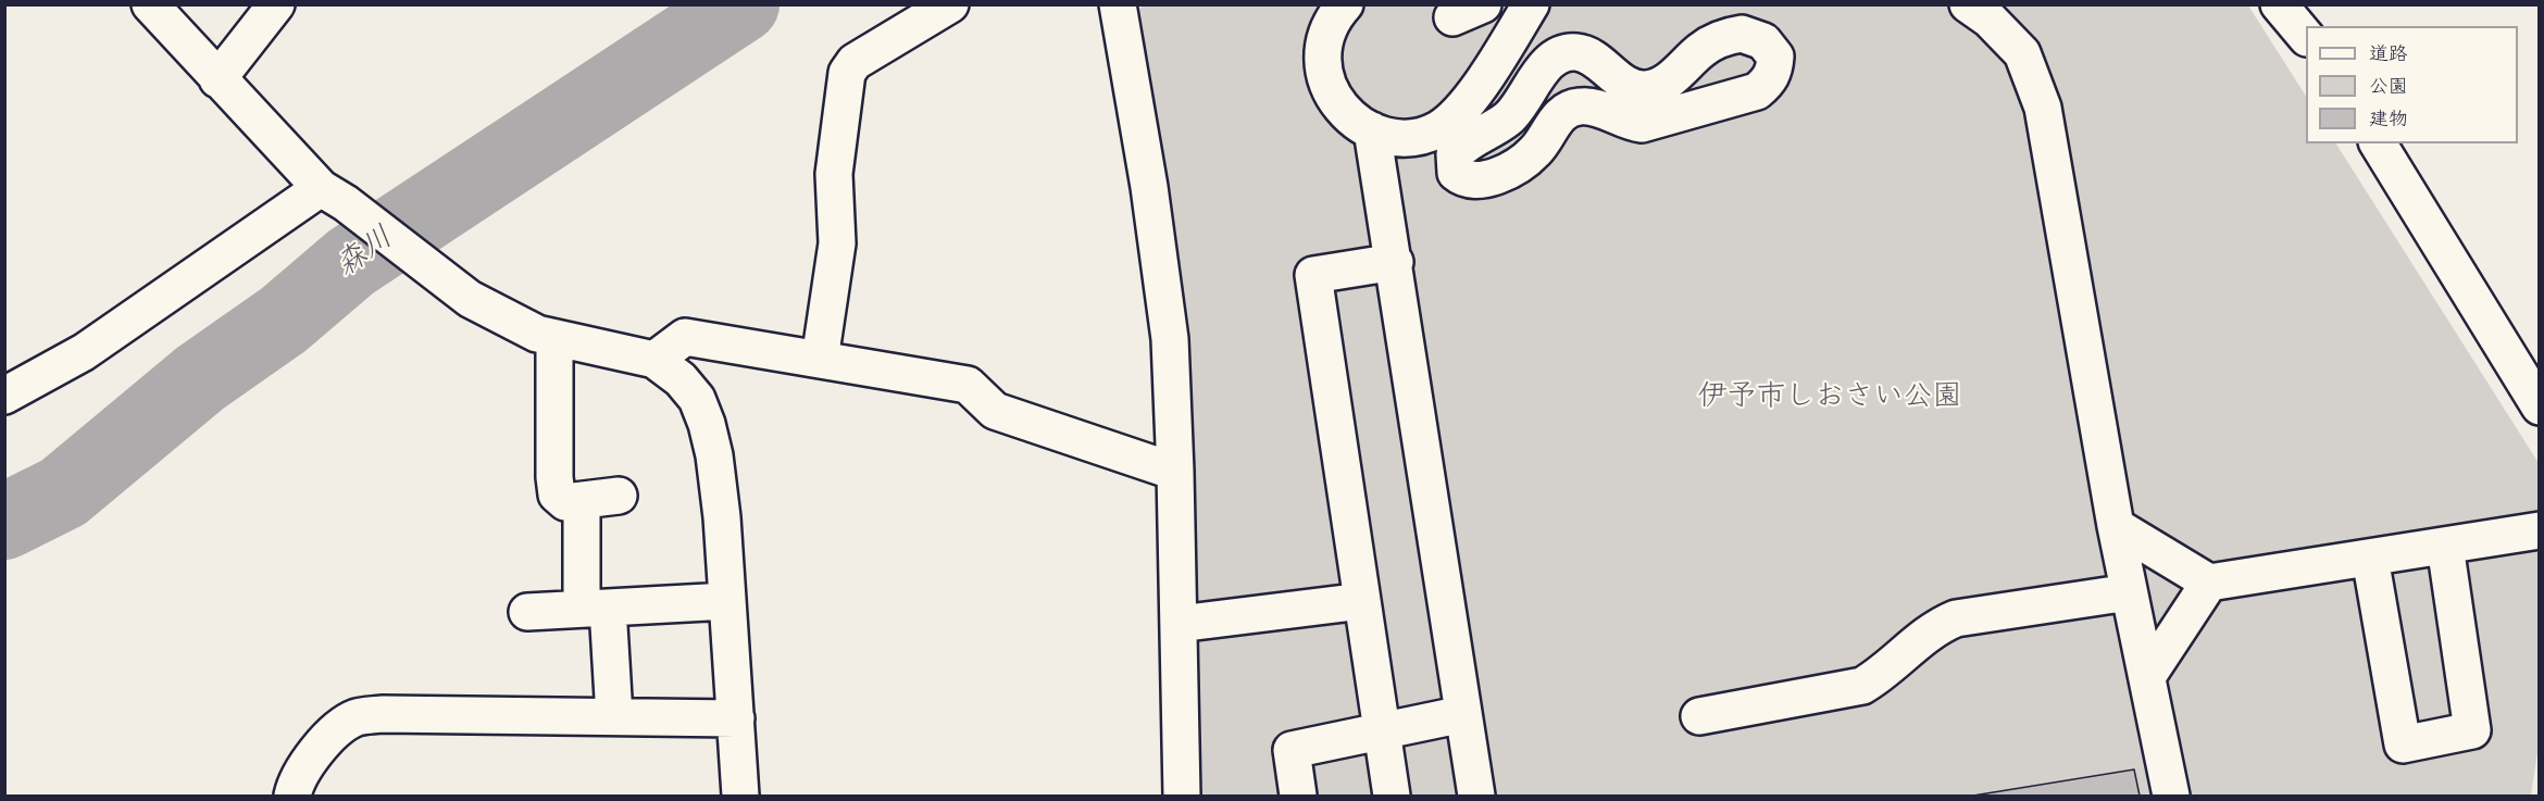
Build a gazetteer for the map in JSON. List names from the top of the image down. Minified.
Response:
{"water":["森川"],"parks":["伊予市しおさい公園"],"legend":["道路","公園","建物"]}
